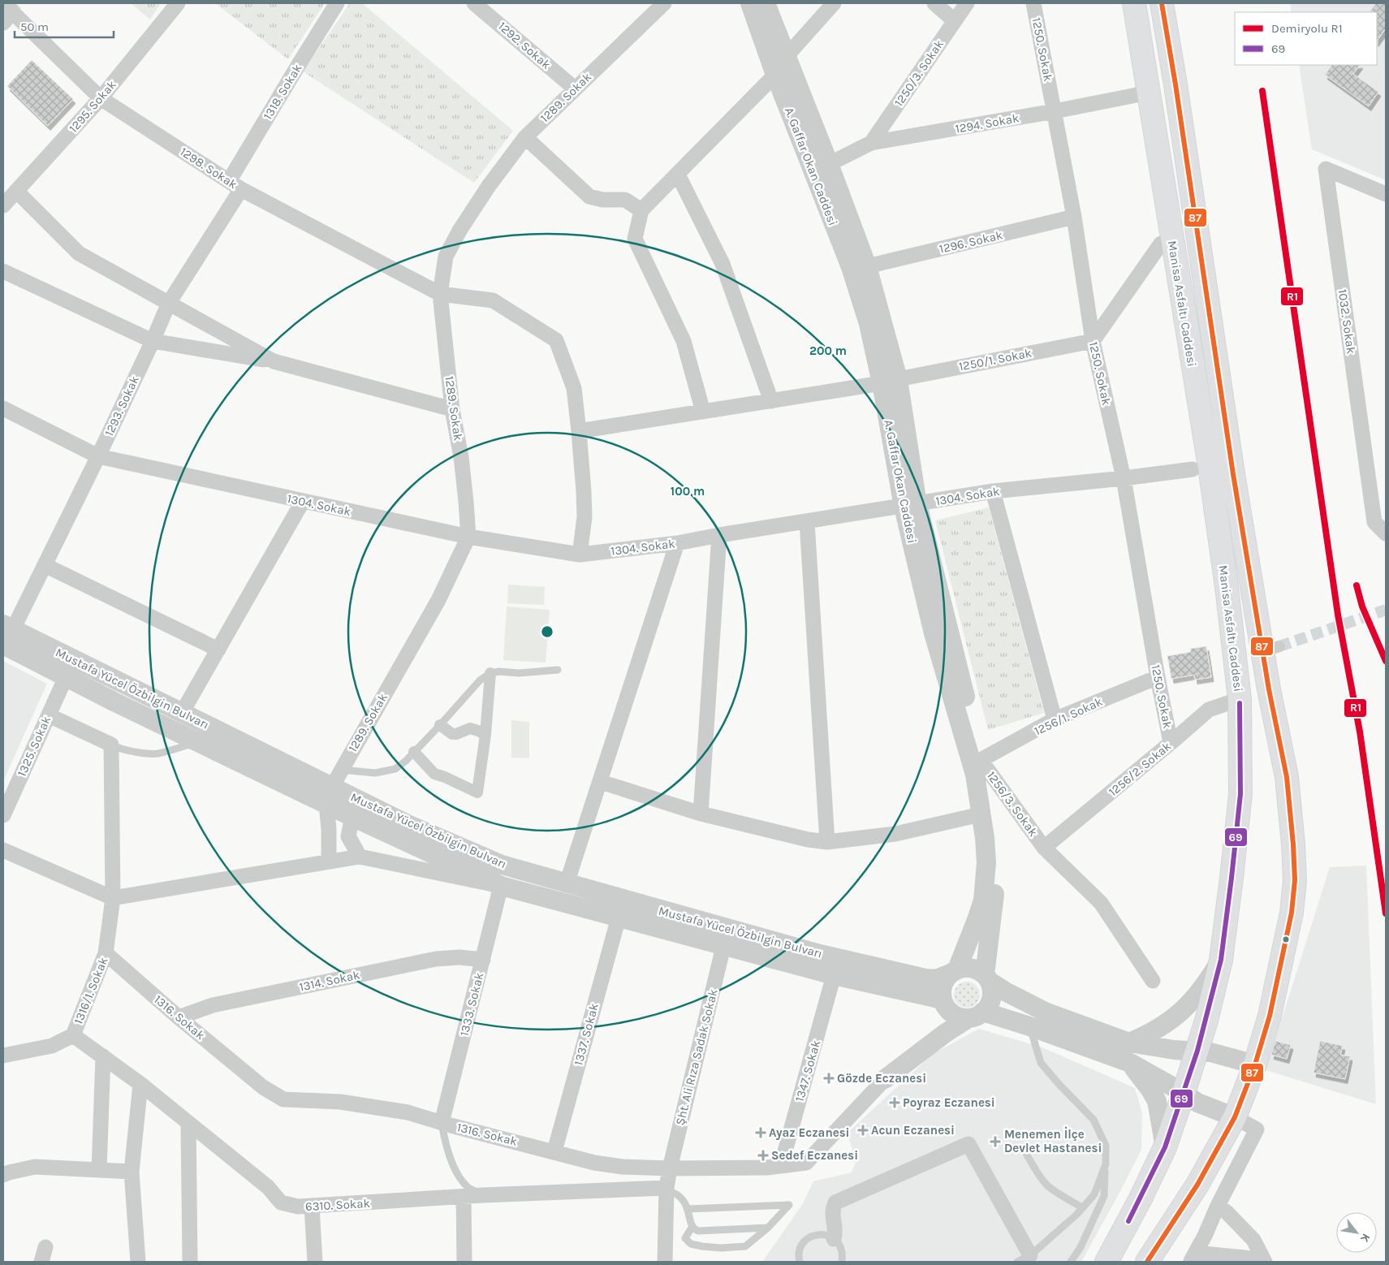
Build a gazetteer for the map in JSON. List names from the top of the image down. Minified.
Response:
{"streets":{"highway":["Manisa Asfaltı Caddesi"],"street":["1292. Sokak","1250. Sokak","1250/3. Sokak","1318. Sokak","1289. Sokak","1295. Sokak","1294. Sokak","A. Gaffar Okan Caddesi","1298. Sokak","1296. Sokak","1032. Sokak","1250/1. Sokak","1293. Sokak","1304. Sokak","Mustafa Yücel Özbilgin Bulvarı","1256/1. Sokak","1325. Sokak","1256/2. Sokak","1256/3. Sokak","1314. Sokak","1316/1. Sokak","1333. Sokak","1316. Sokak","1337. Sokak","Şht. Ali Rıza Sadak Sokak","1347. Sokak","6310. Sokak"]},"crossings":[["1292. Sokak","1289. Sokak"],["1250. Sokak","1294. Sokak"],["1250. Sokak","1296. Sokak"],["1250. Sokak","1250/1. Sokak"],["1250. Sokak","1304. Sokak"],["1250. Sokak","1256/1. Sokak"],["1250. Sokak","1256/2. Sokak"],["1250/3. Sokak","1294. Sokak"],["1318. Sokak","1298. Sokak"],["1318. Sokak","1293. Sokak"],["1289. Sokak","1298. Sokak"],["1289. Sokak","1304. Sokak"],["1289. Sokak","Mustafa Yücel Özbilgin Bulvarı"],["1295. Sokak","1298. Sokak"],["1294. Sokak","A. Gaffar Okan Caddesi"],["1294. Sokak","Manisa Asfaltı Caddesi"],["A. Gaffar Okan Caddesi","1296. Sokak"],["A. Gaffar Okan Caddesi","1250/1. Sokak"],["A. Gaffar Okan Caddesi","1304. Sokak"],["A. Gaffar Okan Caddesi","Mustafa Yücel Özbilgin Bulvarı"],["A. Gaffar Okan Caddesi","1256/1. Sokak"],["A. Gaffar Okan Caddesi","1256/3. Sokak"],["1298. Sokak","1293. Sokak"],["Manisa Asfaltı Caddesi","1256/2. Sokak"],["1293. Sokak","1304. Sokak"],["1293. Sokak","Mustafa Yücel Özbilgin Bulvarı"],["Mustafa Yücel Özbilgin Bulvarı","1325. Sokak"],["Mustafa Yücel Özbilgin Bulvarı","1333. Sokak"],["Mustafa Yücel Özbilgin Bulvarı","1337. Sokak"],["Mustafa Yücel Özbilgin Bulvarı","Şht. Ali Rıza Sadak Sokak"],["Mustafa Yücel Özbilgin Bulvarı","1347. Sokak"],["1256/1. Sokak","1256/3. Sokak"],["1256/2. Sokak","1256/3. Sokak"],["1314. Sokak","1333. Sokak"],["1314. Sokak","1316. Sokak"],["1316/1. Sokak","1316. Sokak"],["1316/1. Sokak","6310. Sokak"],["1333. Sokak","1316. Sokak"],["1316. Sokak","1337. Sokak"],["1316. Sokak","Şht. Ali Rıza Sadak Sokak"],["1316. Sokak","1347. Sokak"]],"places":{"health":["Gözde Eczanesi","Poyraz Eczanesi","Acun Eczanesi","Ayaz Eczanesi","Menemen İlçe Devlet Hastanesi","Sedef Eczanesi"]},"lines":["transit line 87","rail line R1","transit line 69"],"legend":["Demiryolu R1","69"],"scale_bar":"50 m","north":"bottom right","rings":["200 m","100 m"]}
